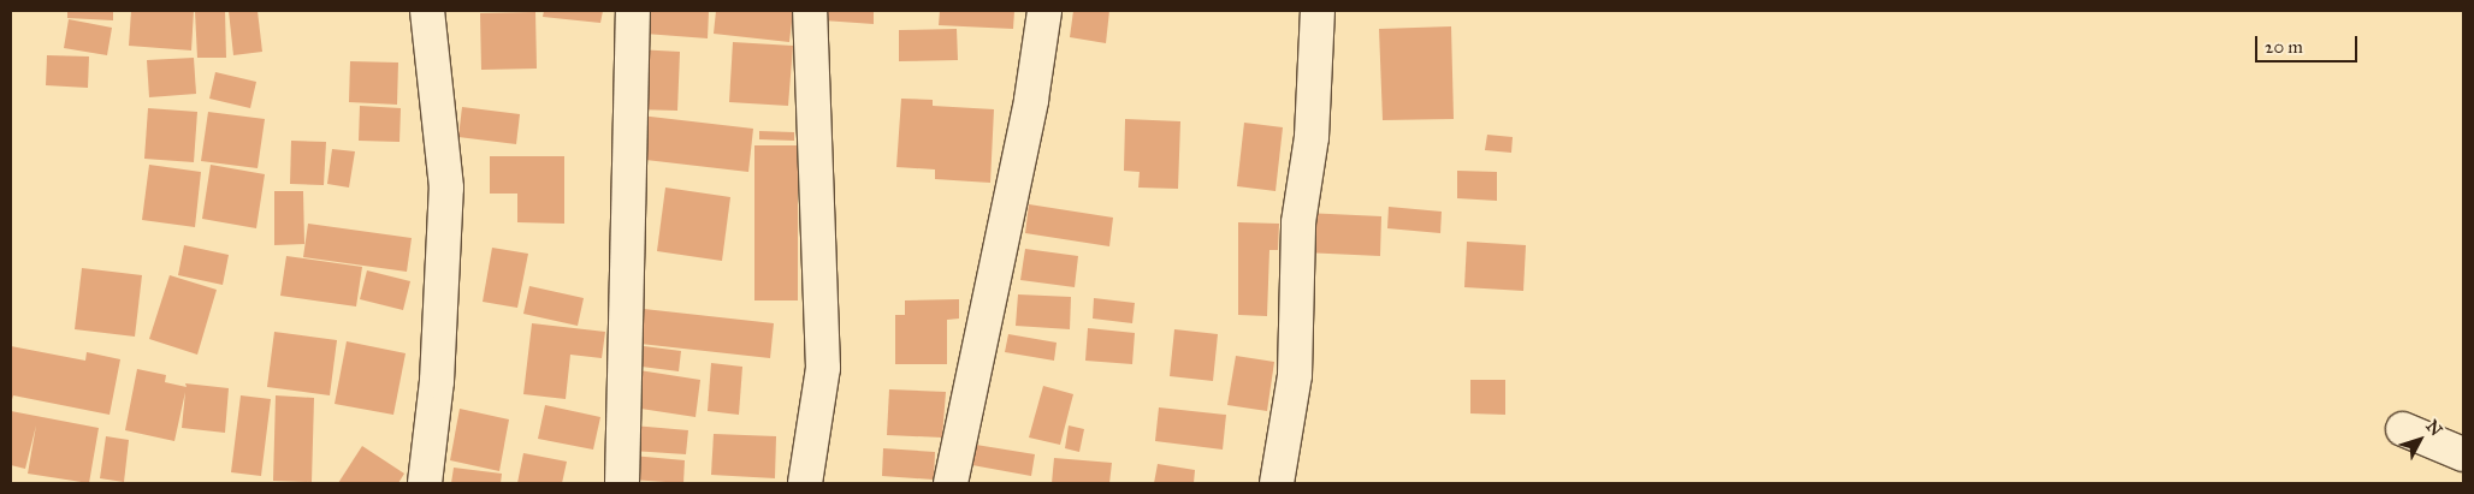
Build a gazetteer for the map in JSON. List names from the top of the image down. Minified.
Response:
{"scale_bar":"20 m","north":"top right"}
